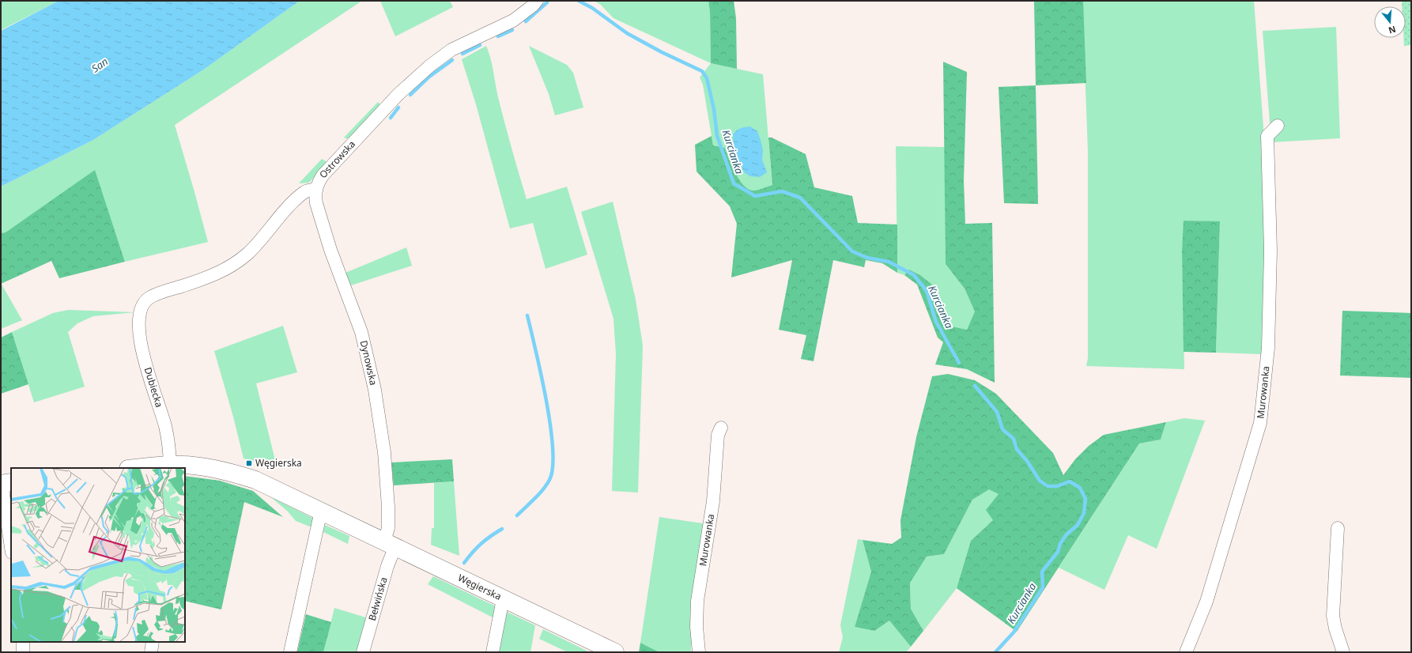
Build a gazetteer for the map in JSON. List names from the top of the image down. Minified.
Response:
{"streets":{"main road":["Węgierska"],"street":["Ostrowska","Dynowska","Dubiecka","Murowanka","Bełwińska"]},"crossings":[["Ostrowska","Dynowska"],["Ostrowska","Dubiecka"],["Dynowska","Węgierska"],["Dynowska","Bełwińska"],["Dubiecka","Węgierska"],["Węgierska","Bełwińska"]],"water":["San","Kurcianka"],"places":{"transit":["Węgierska"]},"north":"bottom"}
